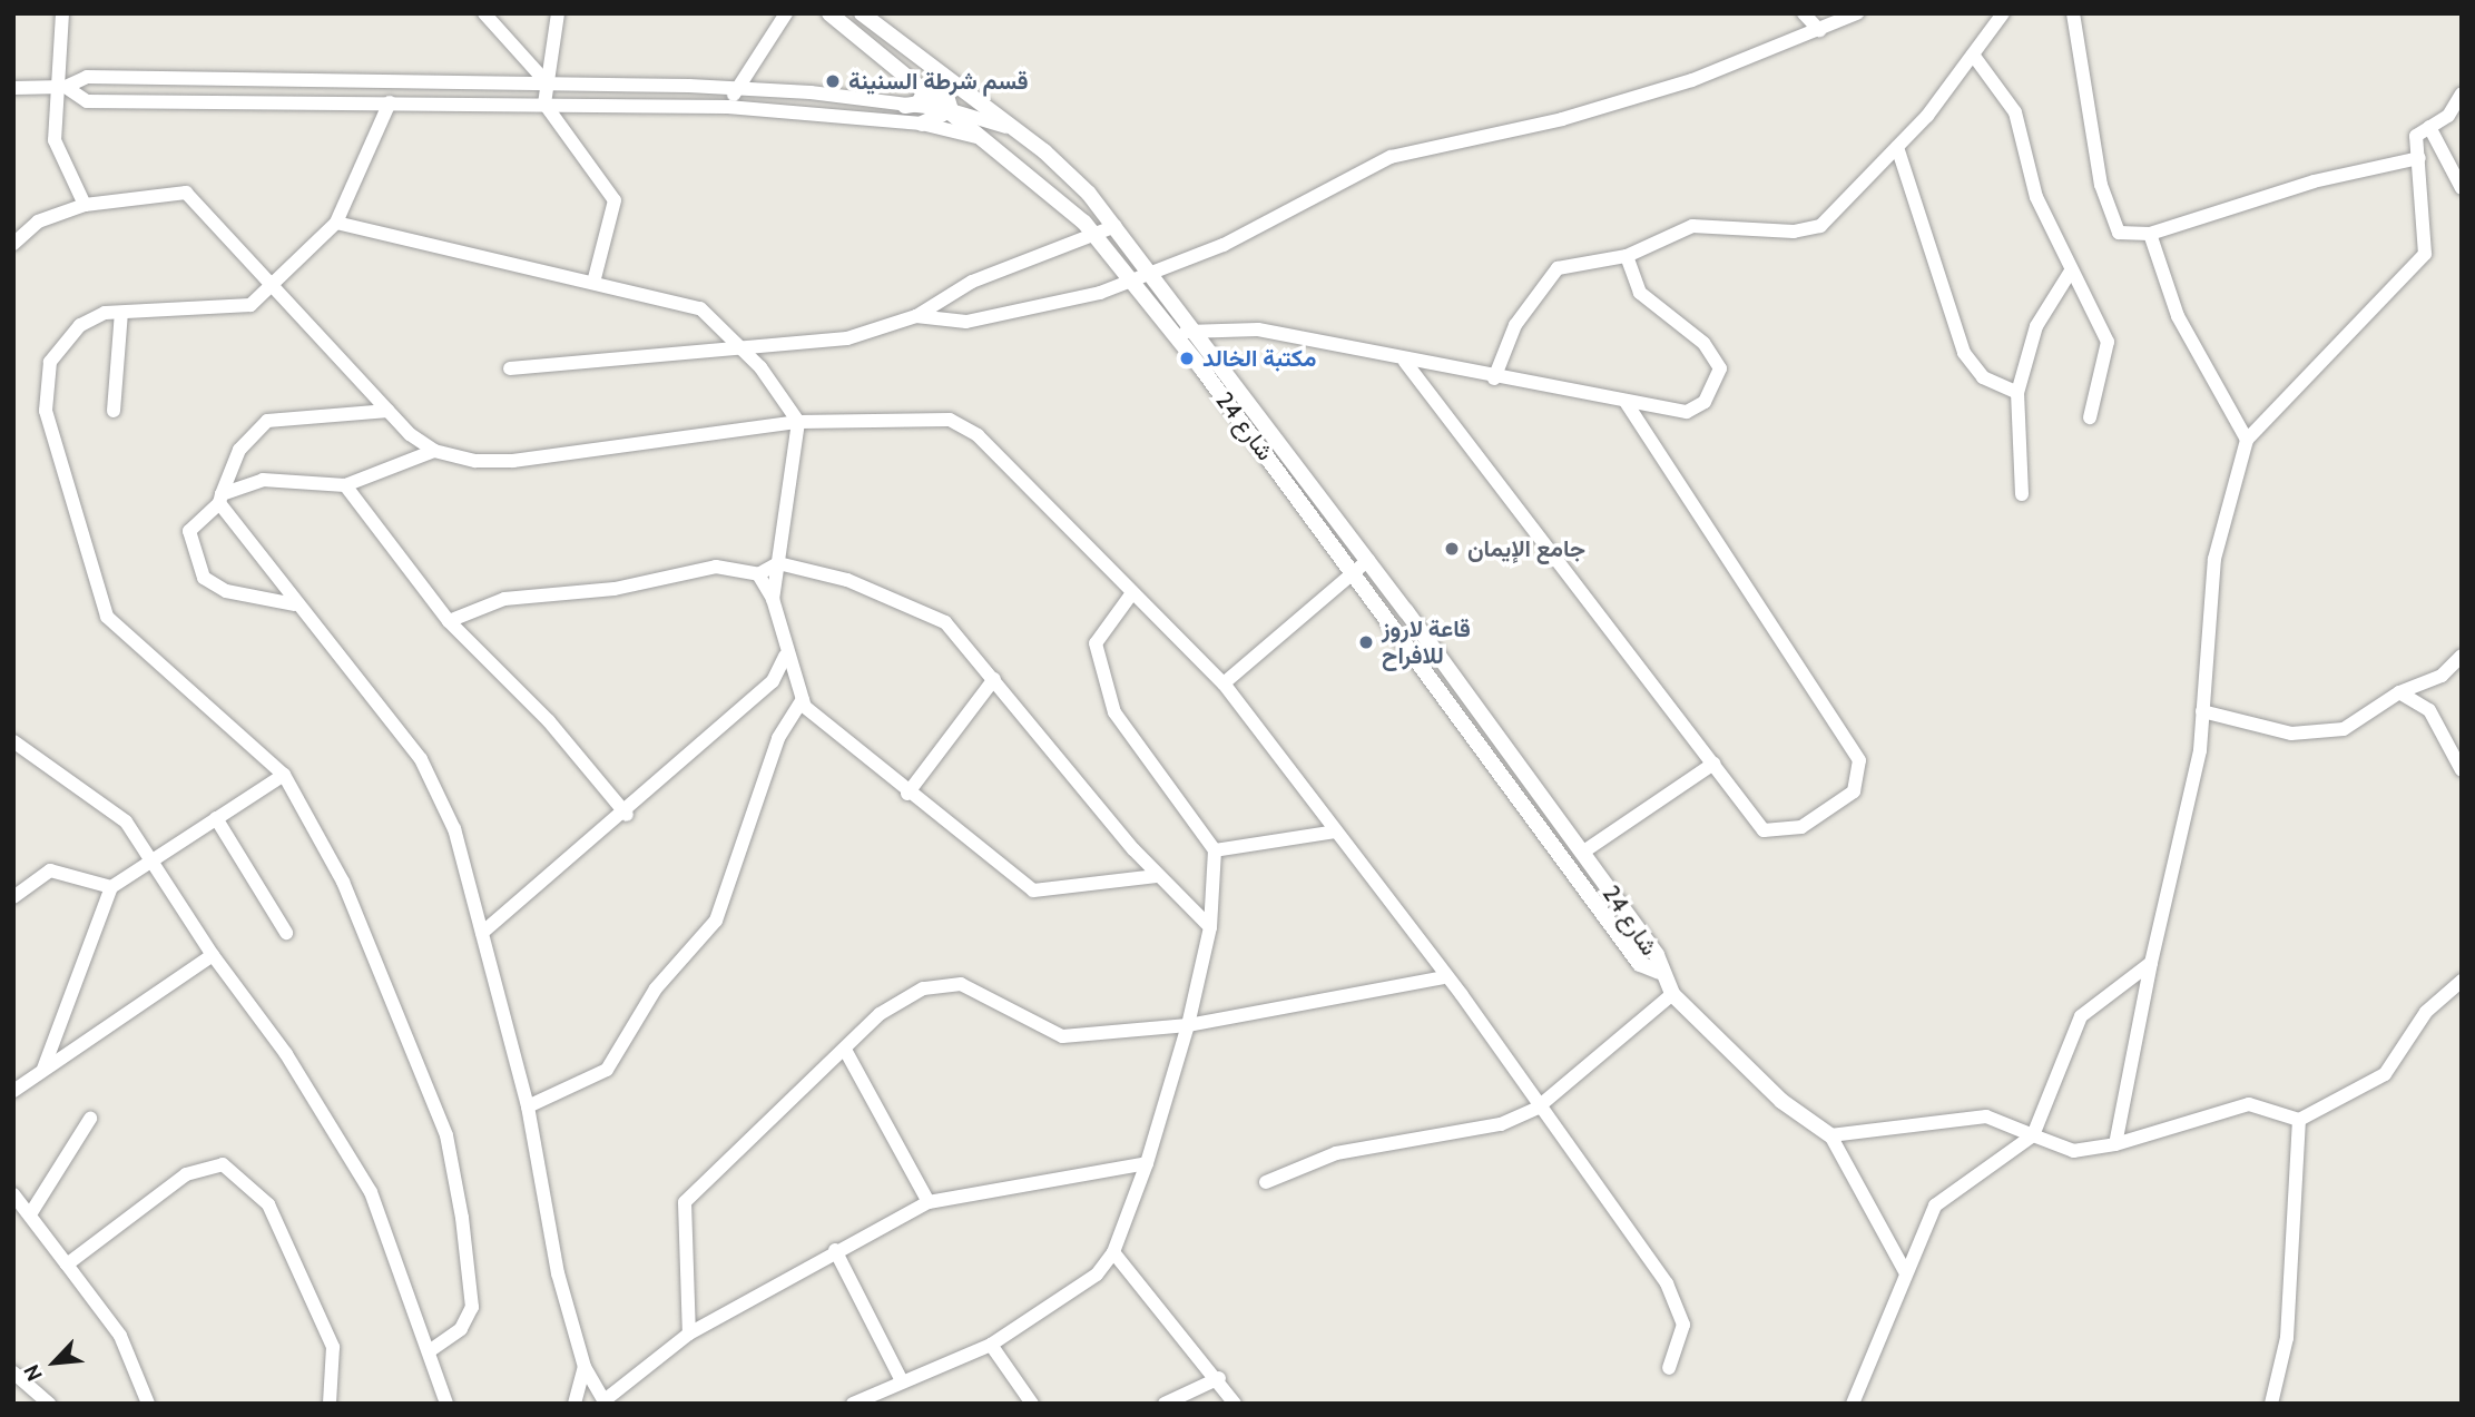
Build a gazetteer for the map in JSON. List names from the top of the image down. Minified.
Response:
{"streets":{"street":["شارع 24"]},"places":["قسم شرطة السنينة","مكتبة الخالد","جامع الإيمان","قاعة لاروز للافراح"],"north":"bottom left"}
